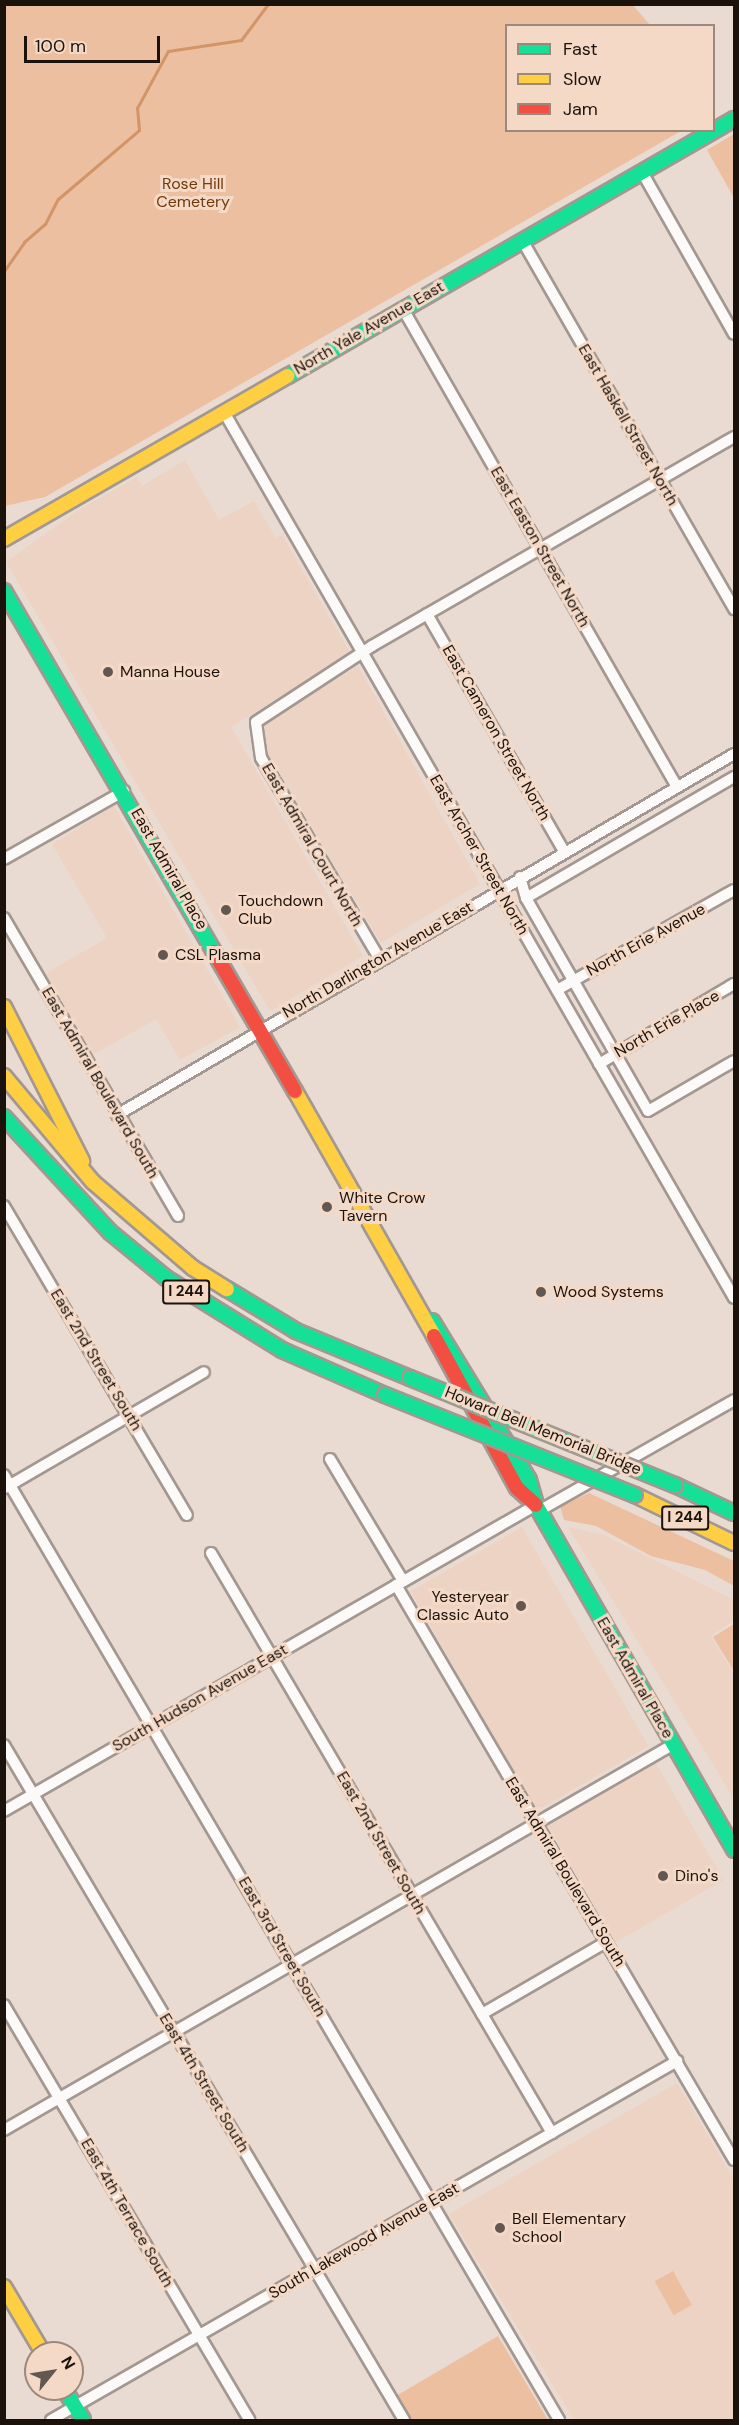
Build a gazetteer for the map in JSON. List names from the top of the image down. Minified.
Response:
{"streets":{"main road":["North Yale Avenue East","East Admiral Place","I 244","Howard Bell Memorial Bridge"],"street":["East Haskell Street North","East Easton Street North","East Cameron Street North","East Admiral Court North","East Archer Street North","North Erie Avenue","North Darlington Avenue East","North Erie Place","East Admiral Boulevard South","East 2nd Street South","South Hudson Avenue East","East 3rd Street South","East 4th Street South","East 4th Terrace South","South Lakewood Avenue East"]},"crossings":[["North Yale Avenue East","East Haskell Street North"],["North Yale Avenue East","East Easton Street North"],["North Yale Avenue East","East Archer Street North"],["East Easton Street North","North Darlington Avenue East"],["East Cameron Street North","North Darlington Avenue East"],["East Admiral Court North","East Archer Street North"],["East Admiral Court North","North Darlington Avenue East"],["East Archer Street North","North Erie Avenue"],["East Archer Street North","North Darlington Avenue East"],["East Archer Street North","North Erie Place"],["East Admiral Place","North Darlington Avenue East"],["East Admiral Place","South Hudson Avenue East"],["North Darlington Avenue East","East Admiral Boulevard South"],["East Admiral Boulevard South","South Hudson Avenue East"],["East Admiral Boulevard South","South Lakewood Avenue East"],["I 244","Howard Bell Memorial Bridge"],["East 2nd Street South","South Hudson Avenue East"],["East 2nd Street South","South Lakewood Avenue East"],["South Hudson Avenue East","East 3rd Street South"],["South Hudson Avenue East","East 4th Street South"],["East 3rd Street South","South Lakewood Avenue East"],["East 4th Street South","South Lakewood Avenue East"],["East 4th Terrace South","South Lakewood Avenue East"]],"parks":["Rose Hill Cemetery"],"places":["Manna House","Touchdown Club","CSL Plasma","White Crow Tavern","Wood Systems","Yesteryear Classic Auto","Dino's","Bell Elementary School"],"legend":["Fast","Slow","Jam"],"scale_bar":"100 m","north":"top right"}
